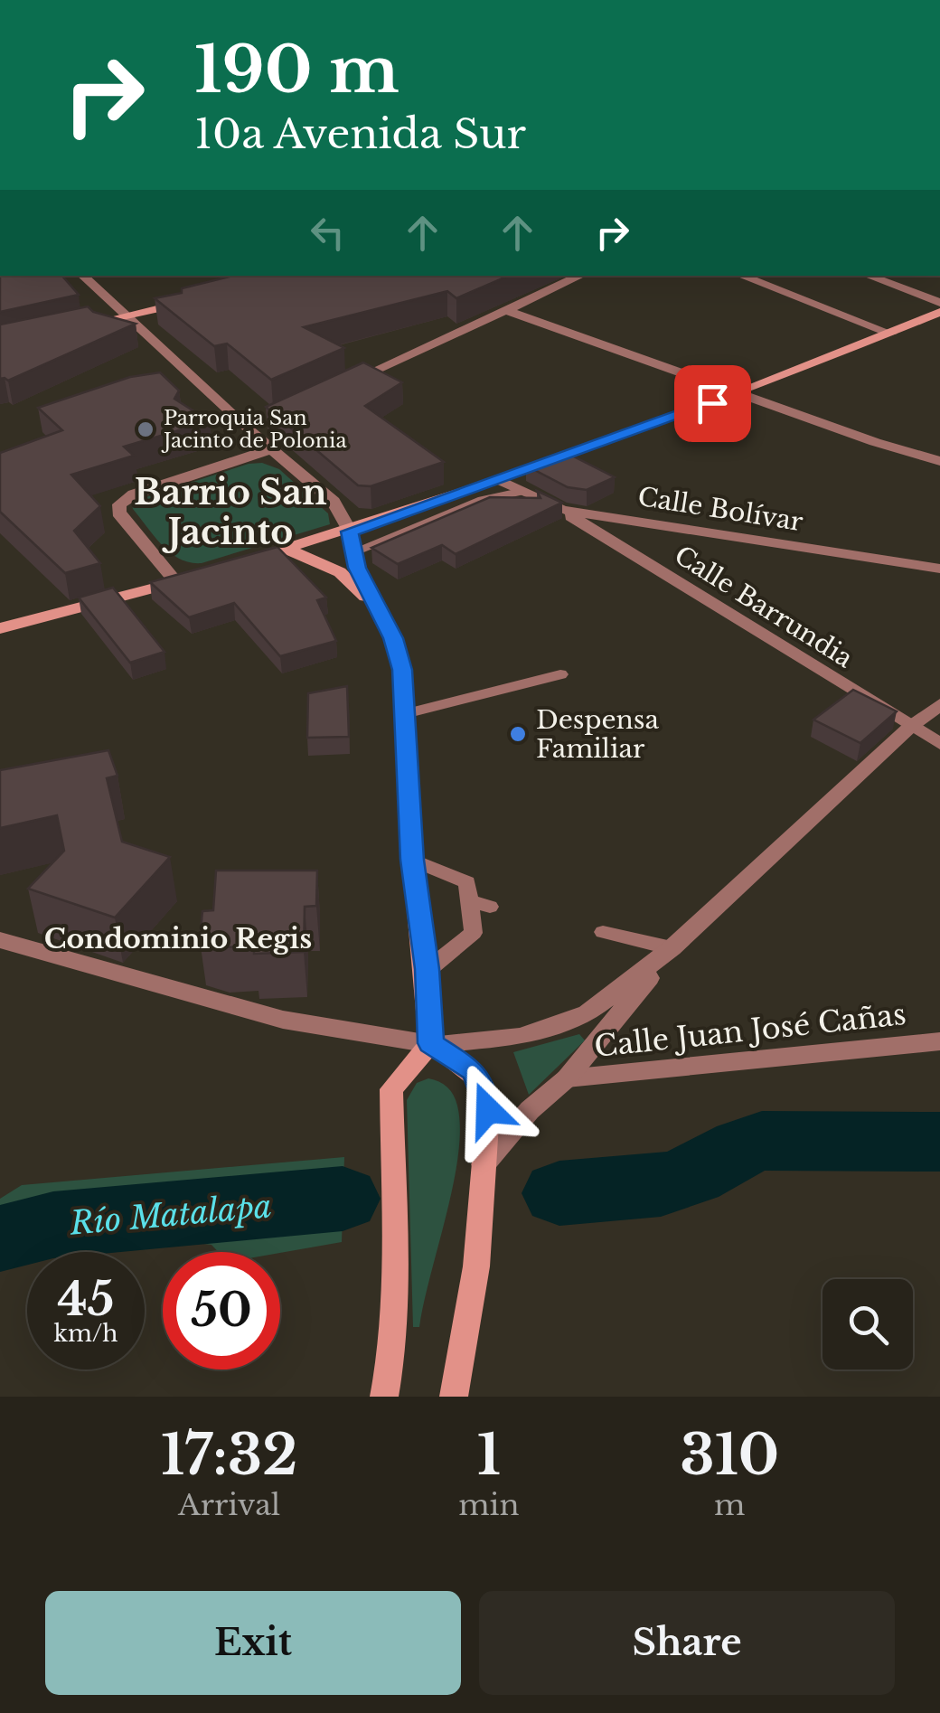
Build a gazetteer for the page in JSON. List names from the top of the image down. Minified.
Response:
{"streets":{"street":["Calle Bolívar","Calle Barrundia","Calle Juan José Cañas"]},"crossings":[["Calle Bolívar","Calle Barrundia"]],"districts":["Barrio San Jacinto","Condominio Regis"],"water":["Río Matalapa"],"places":["Parroquia San Jacinto de Polonia","Despensa Familiar"],"page":{"turn":["190 m","10a Avenida Sur"],"speed":"45 km/h","limit":"50","eta":["17:32","Arrival","1","min","310","m"],"buttons":["Exit","Share"]}}
